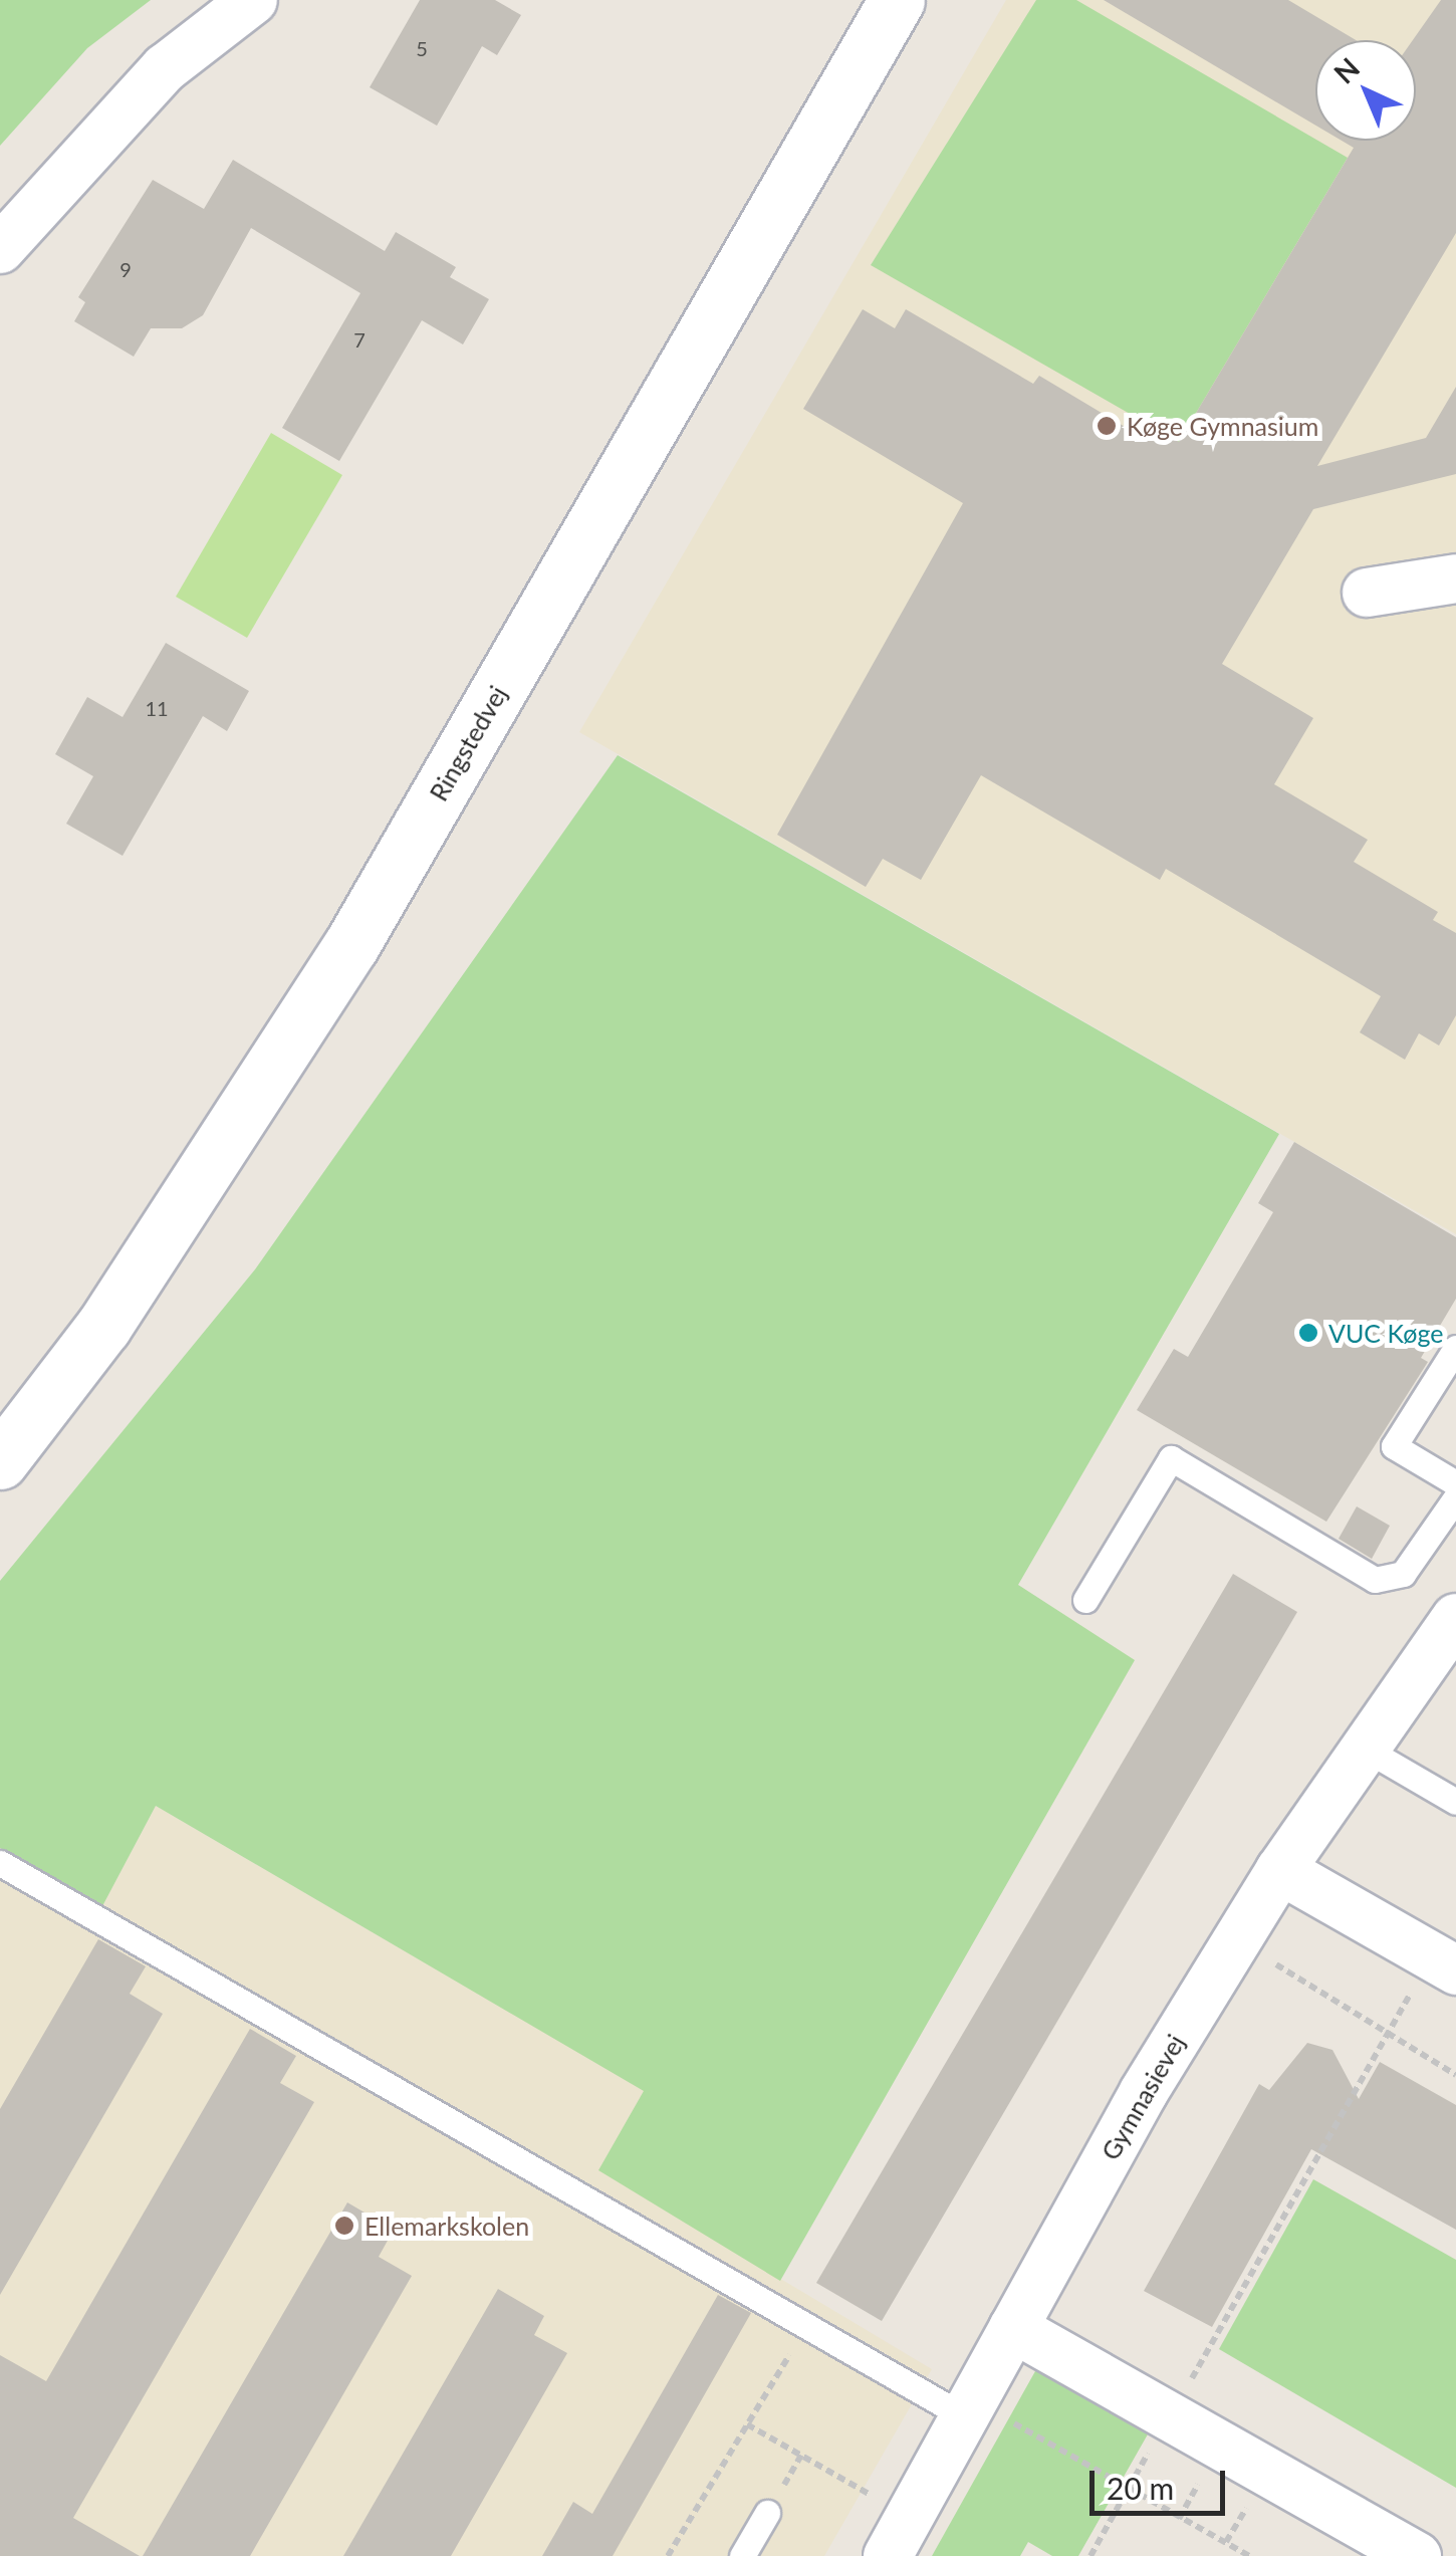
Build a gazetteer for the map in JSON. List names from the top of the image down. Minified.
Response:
{"streets":{"main road":["Ringstedvej"],"street":["Gymnasievej"]},"places":["Køge Gymnasium","VUC Køge","Ellemarkskolen"],"house_numbers":["5","9","7","11"],"scale_bar":"20 m","north":"top left"}
